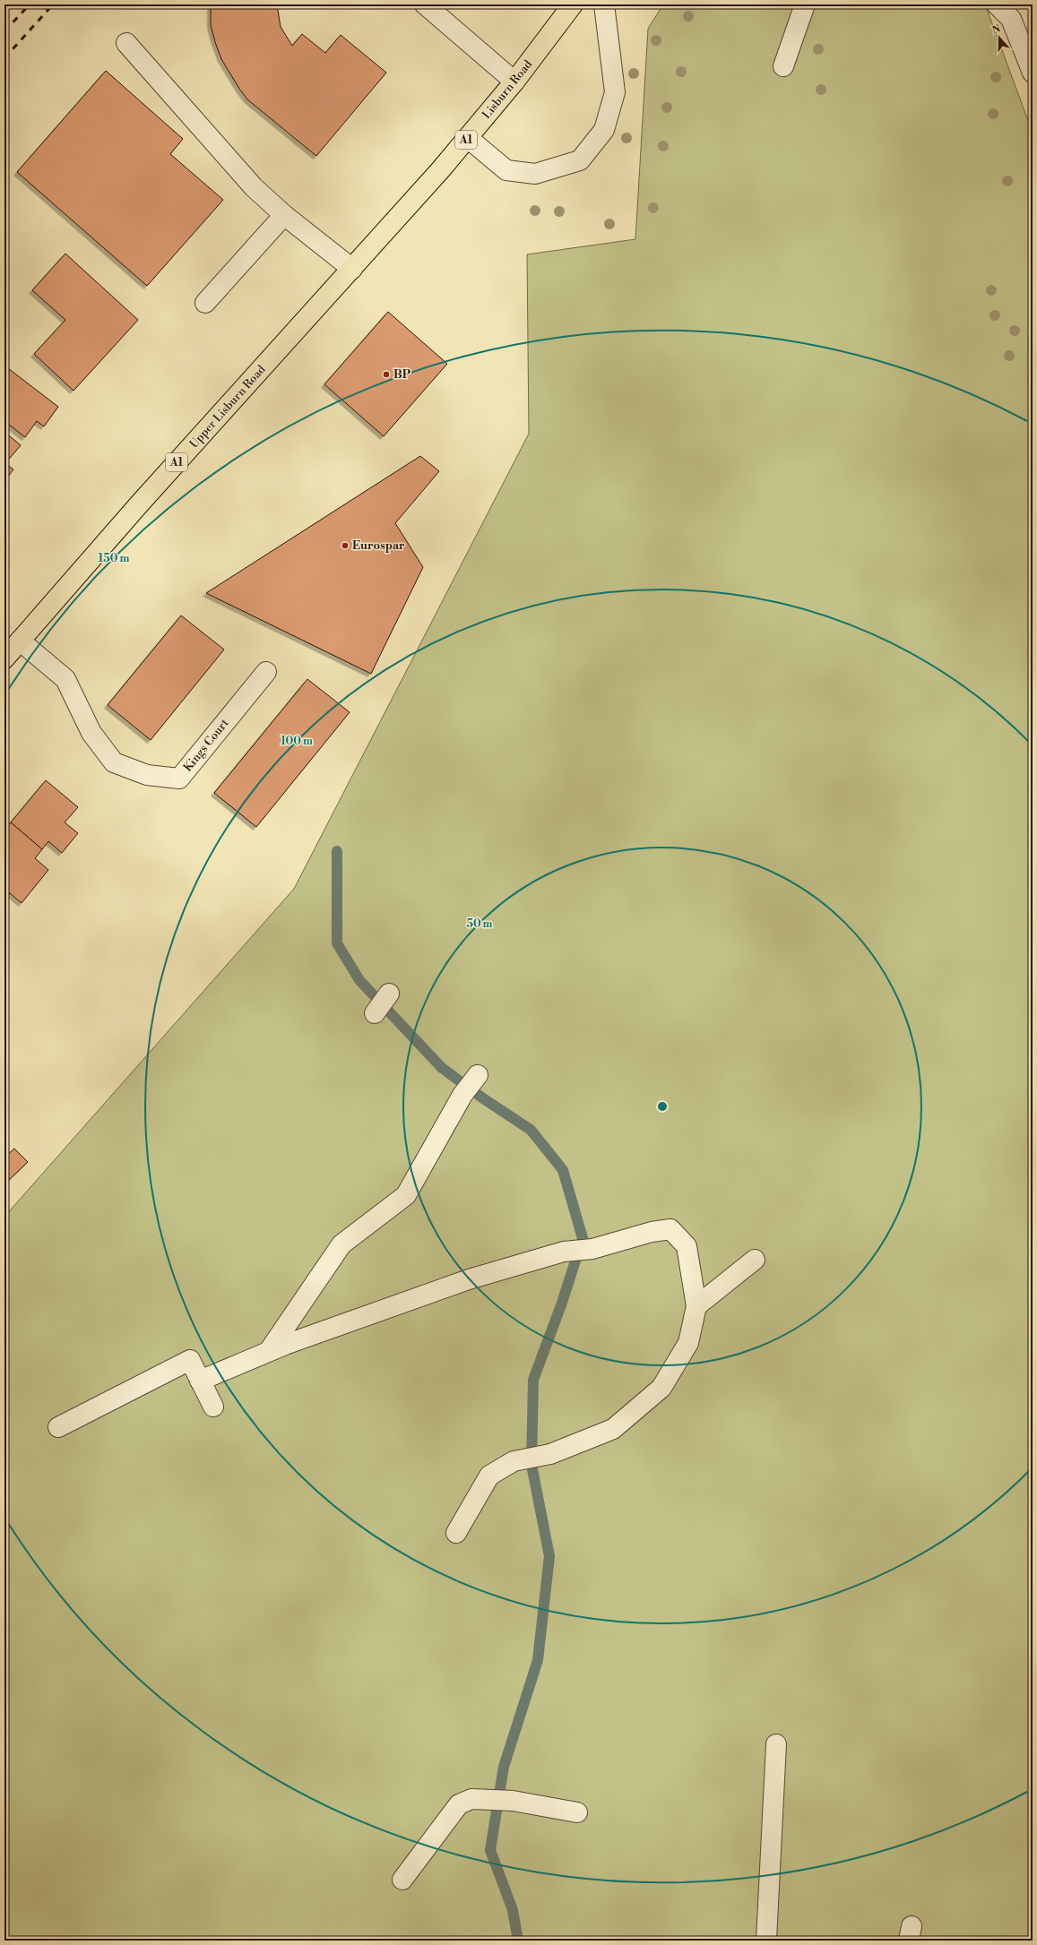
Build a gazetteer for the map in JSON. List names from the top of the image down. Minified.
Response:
{"streets":{"main road":["Lisburn Road","A1","Upper Lisburn Road"],"street":["Kings Court"]},"crossings":[["Lisburn Road","Upper Lisburn Road"],["Upper Lisburn Road","Kings Court"]],"places":["BP","Eurospar"],"north":"top","rings":["150 m","100 m","50 m"]}
